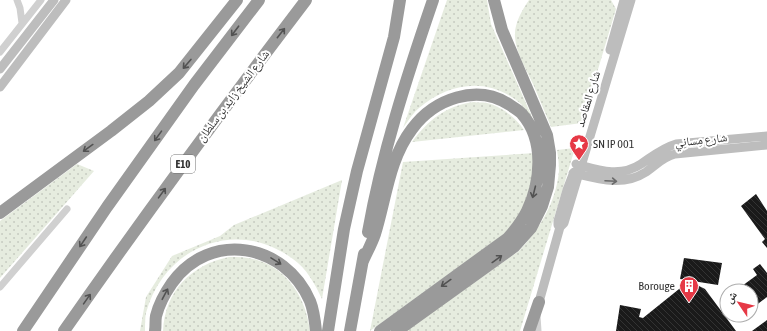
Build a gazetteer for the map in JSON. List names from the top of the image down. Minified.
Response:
{"streets":{"highway":["شارع الشيخ زايد بن سلطان","E10"],"street":["شارع المقاصد","شارع مِسانِي"]},"crossings":[["شارع المقاصد","شارع مِسانِي"]],"places":{"place":["SN IP 001"],"building":["Borouge"]},"north":"top left"}
